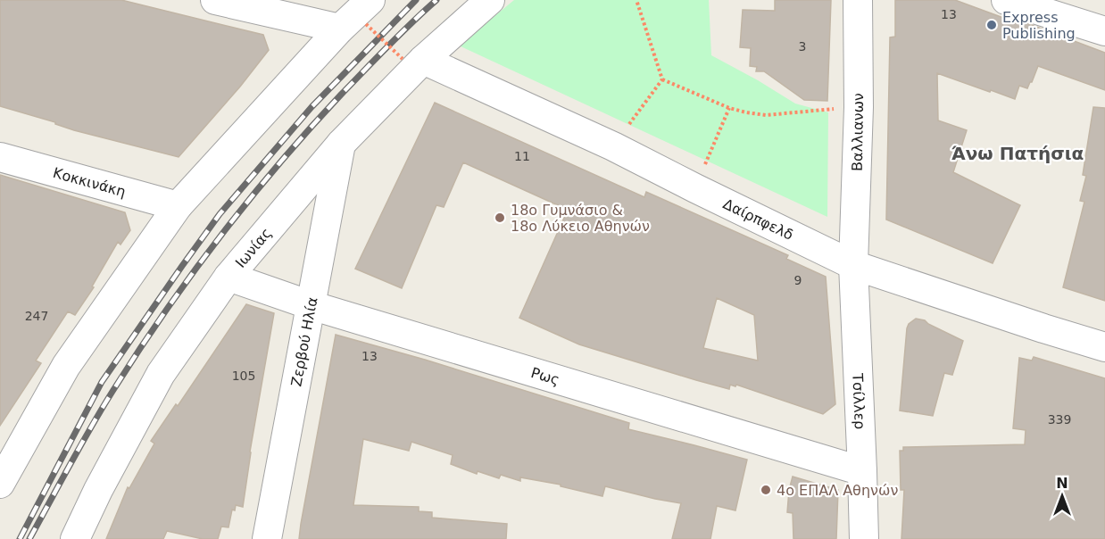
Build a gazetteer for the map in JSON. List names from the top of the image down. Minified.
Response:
{"streets":{"street":["Βαλλιανων","Κοκκινάκη","Δαίρπφελδ","Ιωνίας","Ζερβού Ηλία","Ρως","Τσίλλερ"]},"crossings":[["Βαλλιανων","Δαίρπφελδ"],["Βαλλιανων","Τσίλλερ"],["Δαίρπφελδ","Ιωνίας"],["Δαίρπφελδ","Τσίλλερ"],["Ιωνίας","Ζερβού Ηλία"],["Ιωνίας","Ρως"],["Ζερβού Ηλία","Ρως"],["Ρως","Τσίλλερ"]],"districts":["Άνω Πατήσια"],"places":["Express Publishing","18ο Γυμνάσιο & 18ο Λύκειο Αθηνών","4ο ΕΠΑΛ Αθηνών"],"house_numbers":["13","3","11","9","247","13","105","339"],"north":"top"}
